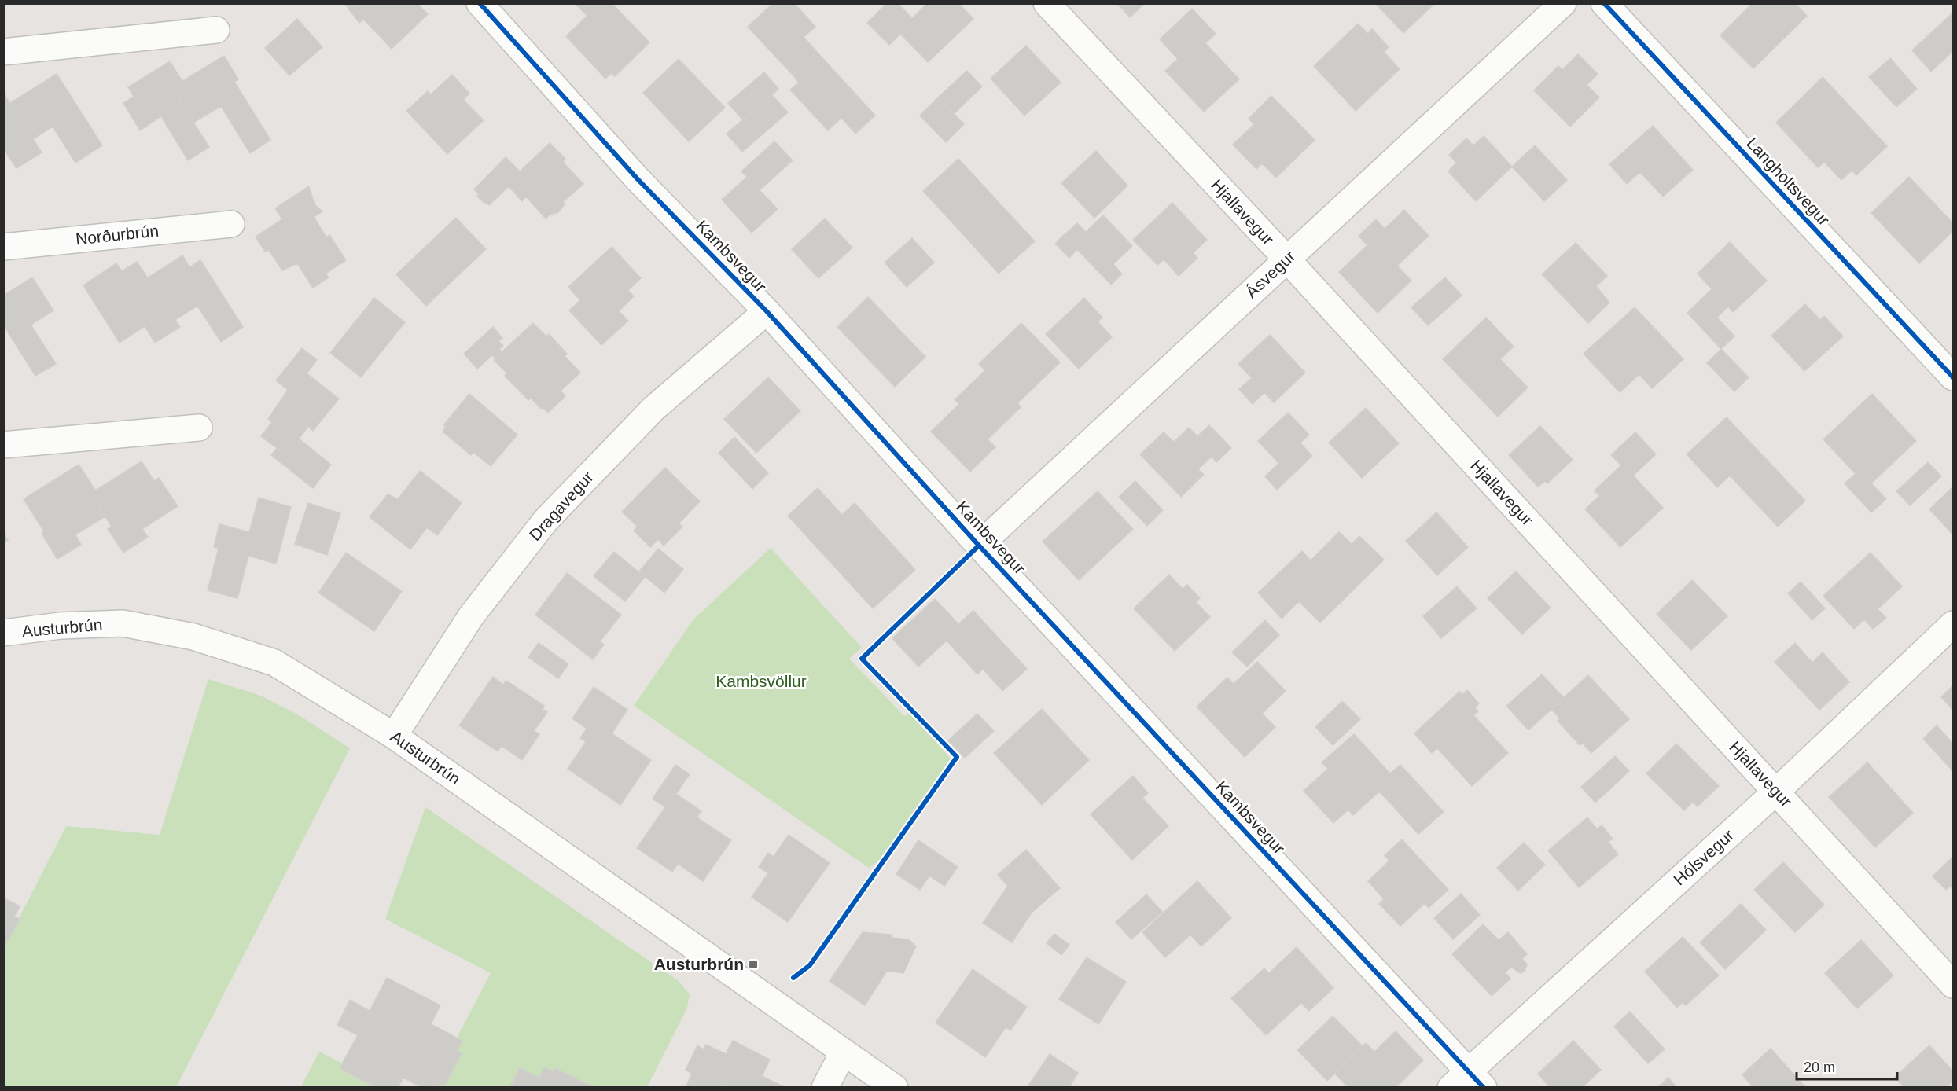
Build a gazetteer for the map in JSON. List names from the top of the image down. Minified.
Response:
{"streets":{"street":["Langholtsvegur","Hjallavegur","Norðurbrún","Kambsvegur","Ásvegur","Dragavegur","Austurbrún","Hólsvegur"]},"crossings":[["Hjallavegur","Ásvegur"],["Hjallavegur","Hólsvegur"],["Kambsvegur","Ásvegur"],["Kambsvegur","Dragavegur"],["Kambsvegur","Hólsvegur"],["Dragavegur","Austurbrún"]],"parks":["Kambsvöllur"],"places":{"transit":["Austurbrún"]},"scale_bar":"20 m"}
